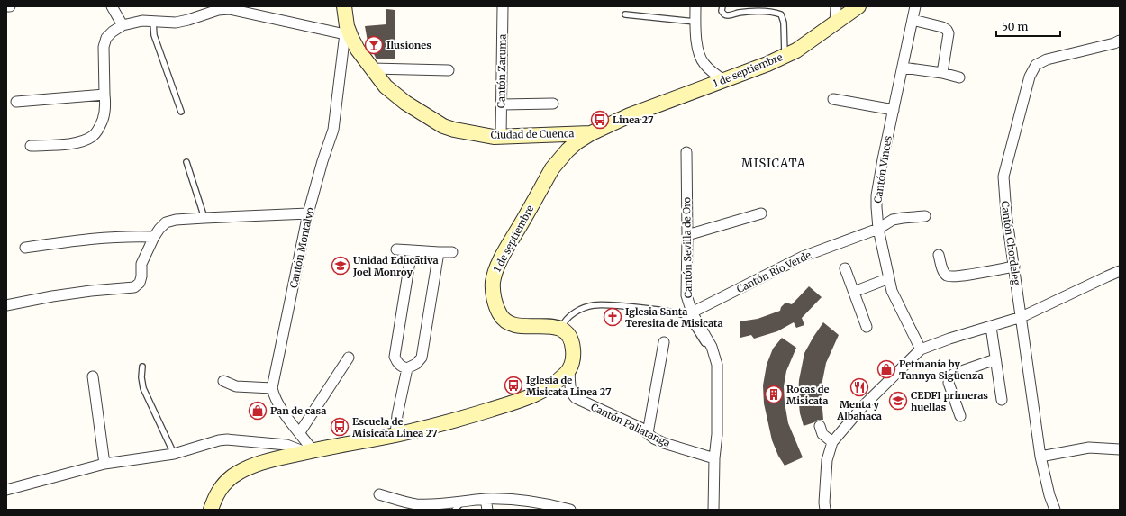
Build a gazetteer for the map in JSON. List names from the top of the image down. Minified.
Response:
{"streets":{"street":["1 de septiembre","Cantón Zaruma","Ciudad de Cuenca","Cantón Vinces","Cantón Chordeleg","Cantón Montalvo","Cantón Sevilla de Oro","Cantón Río Verde","Cantón Pallatanga"]},"crossings":[["1 de septiembre","Ciudad de Cuenca"],["Cantón Zaruma","Ciudad de Cuenca"],["Ciudad de Cuenca","Cantón Montalvo"],["Cantón Vinces","Cantón Río Verde"],["Cantón Sevilla de Oro","Cantón Río Verde"],["Cantón Sevilla de Oro","Cantón Pallatanga"]],"districts":["MISICATA"],"places":{"bar":["Ilusiones"],"bus stop":["Linea 27","Iglesia de Misicata Linea 27","Escuela de Misicata Linea 27"],"school or university":["Unidad Educativa Joel Monroy","CEDFI primeras huellas"],"church":["Iglesia Santa Teresita de Misicata"],"shop":["Petmanía by Tannya Sigüenza","Pan de casa"],"restaurant":["Menta y Albahaca"],"building":["Rocas de Misicata"]},"scale_bar":"50 m"}
